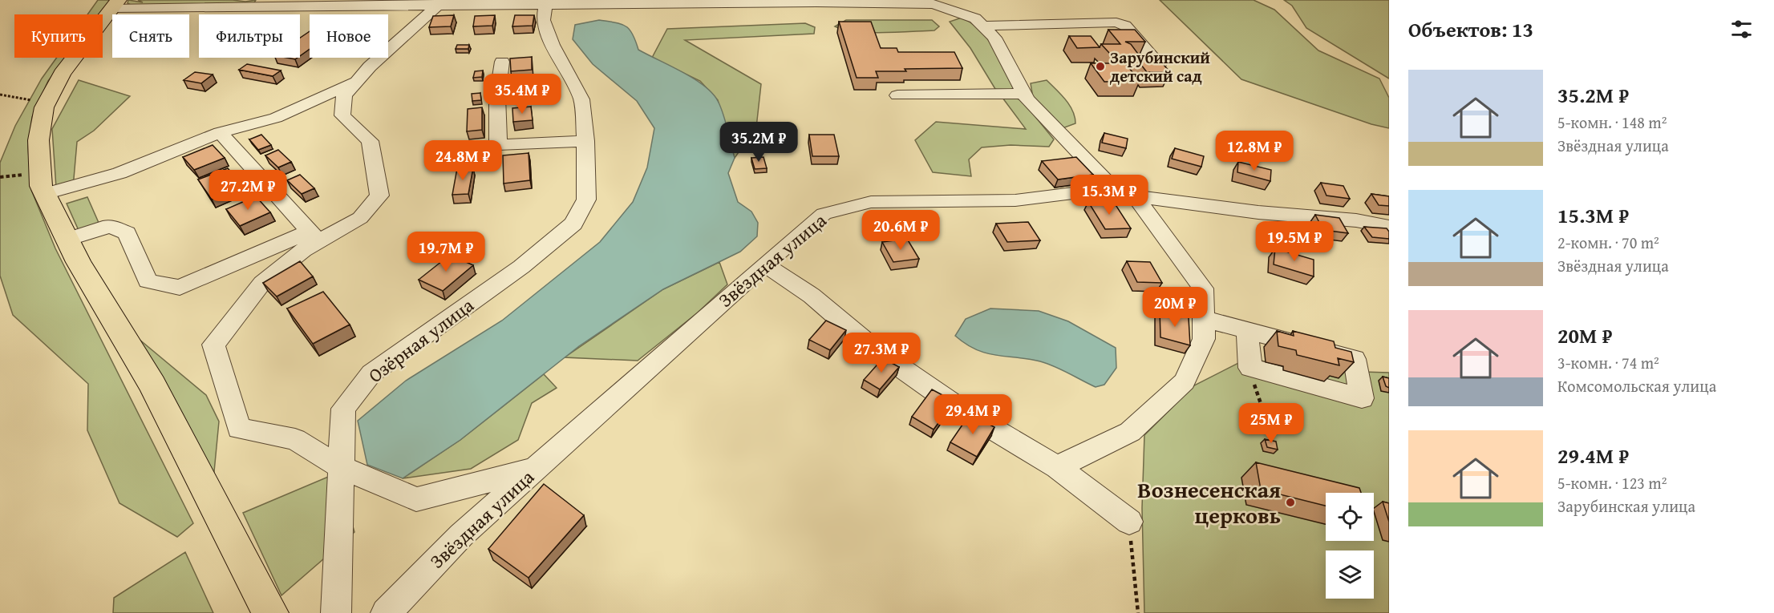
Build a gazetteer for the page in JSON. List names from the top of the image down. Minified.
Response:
{"streets":{"street":["Звёздная улица","Озёрная улица"]},"places":["Зарубинский детский сад","Вознесенская церковь"],"page":{"heading":"Объектов: 13","chip":["Купить","Снять","Фильтры","Новое"],"list":[{"name":"35.2M ₽","note":"5-комн. · 148 m² · Звёздная улица"},{"name":"15.3M ₽","note":"2-комн. · 70 m² · Звёздная улица"},{"name":"20M ₽","note":"3-комн. · 74 m² · Комсомольская улица"},{"name":"29.4M ₽","note":"5-комн. · 123 m² · Зарубинская улица"}],"price":["35.4M ₽","35.2M ₽","12.8M ₽","24.8M ₽","27.2M ₽","15.3M ₽","20.6M ₽","19.5M ₽","19.7M ₽","20M ₽","27.3M ₽","29.4M ₽","25M ₽"]}}
